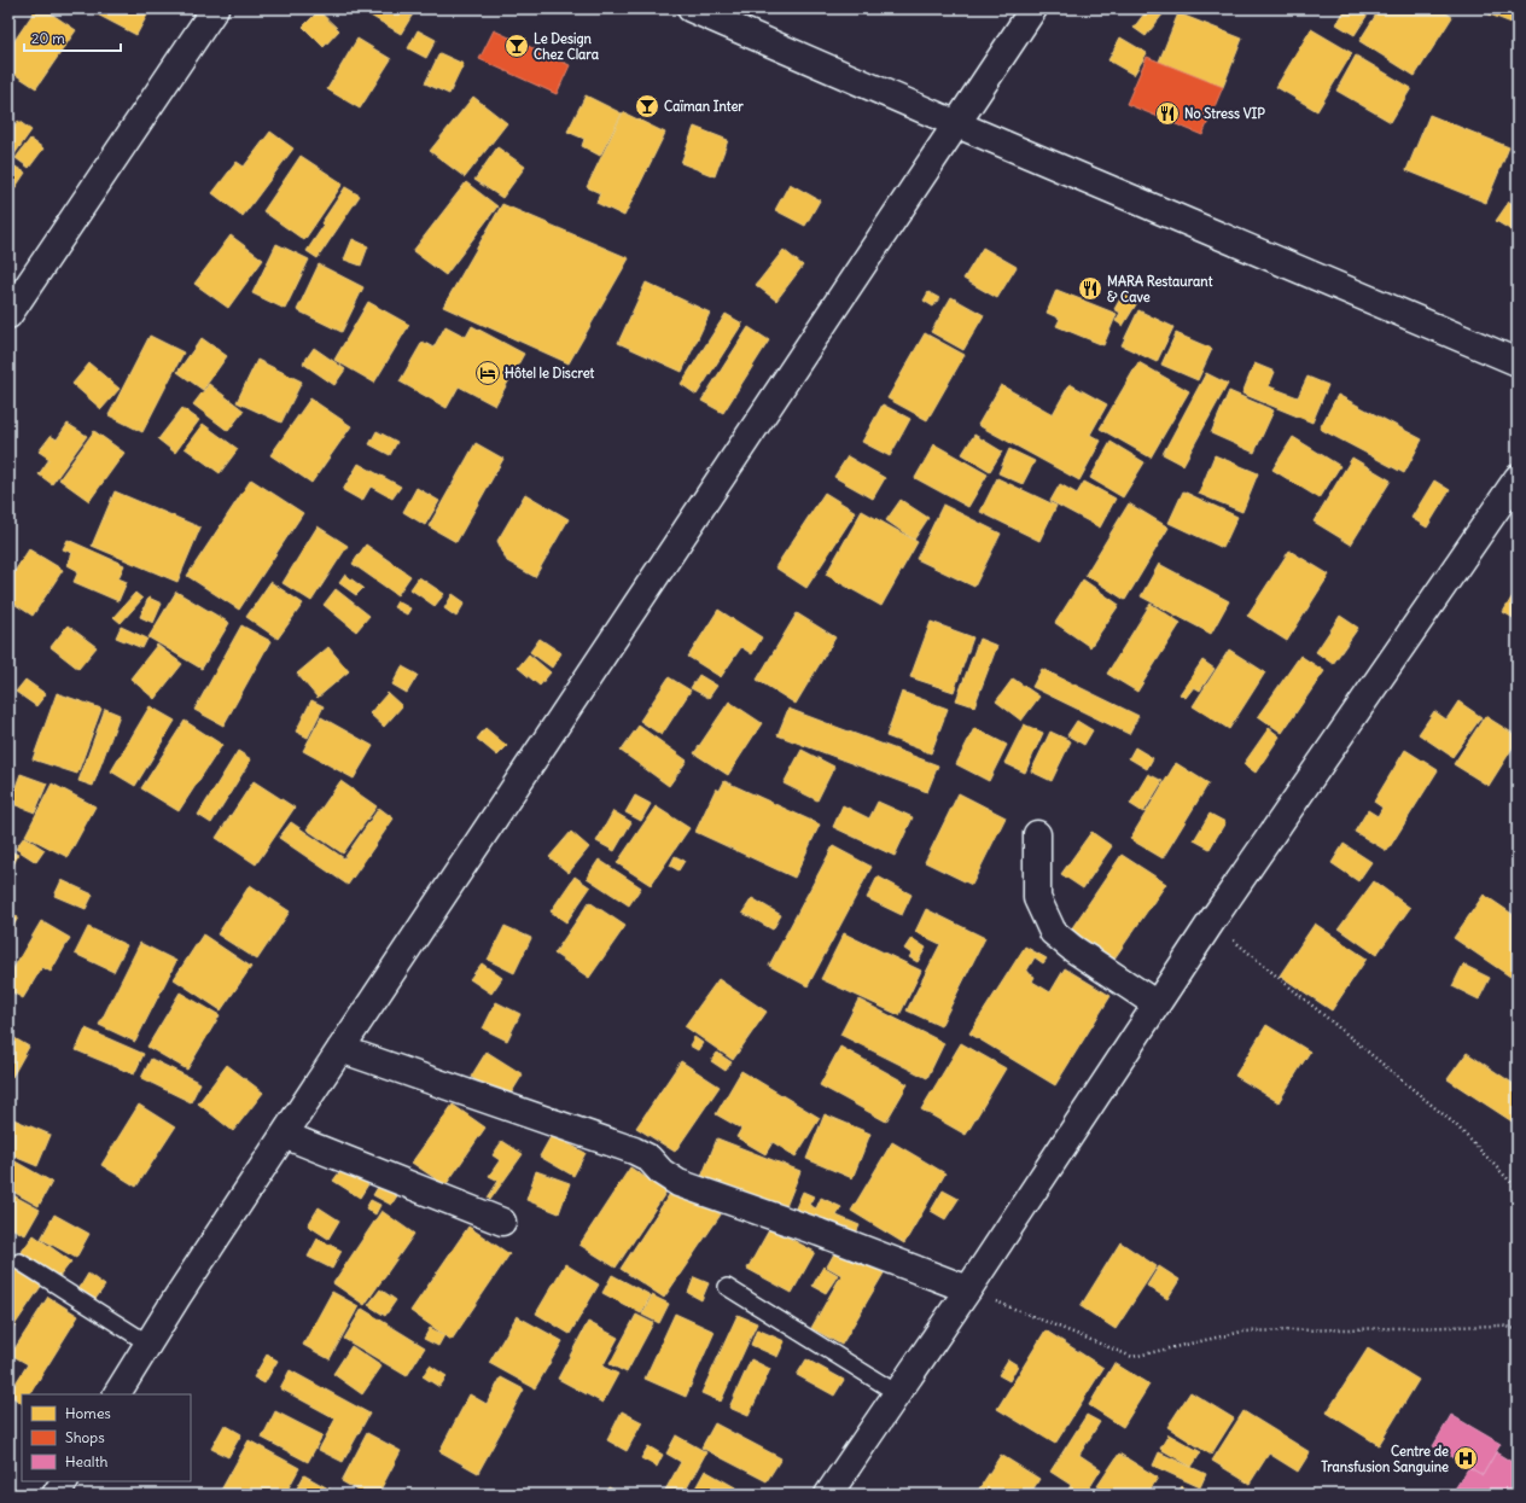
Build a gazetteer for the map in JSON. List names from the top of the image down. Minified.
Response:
{"places":{"bar":["Le Design Chez Clara","Caïman Inter"],"restaurant":["No Stress VIP","MARA Restaurant & Cave"],"hotel":["Hôtel le Discret"],"hospital":["Centre de Transfusion Sanguine"]},"legend":["Homes","Shops","Health"],"scale_bar":"20 m"}
